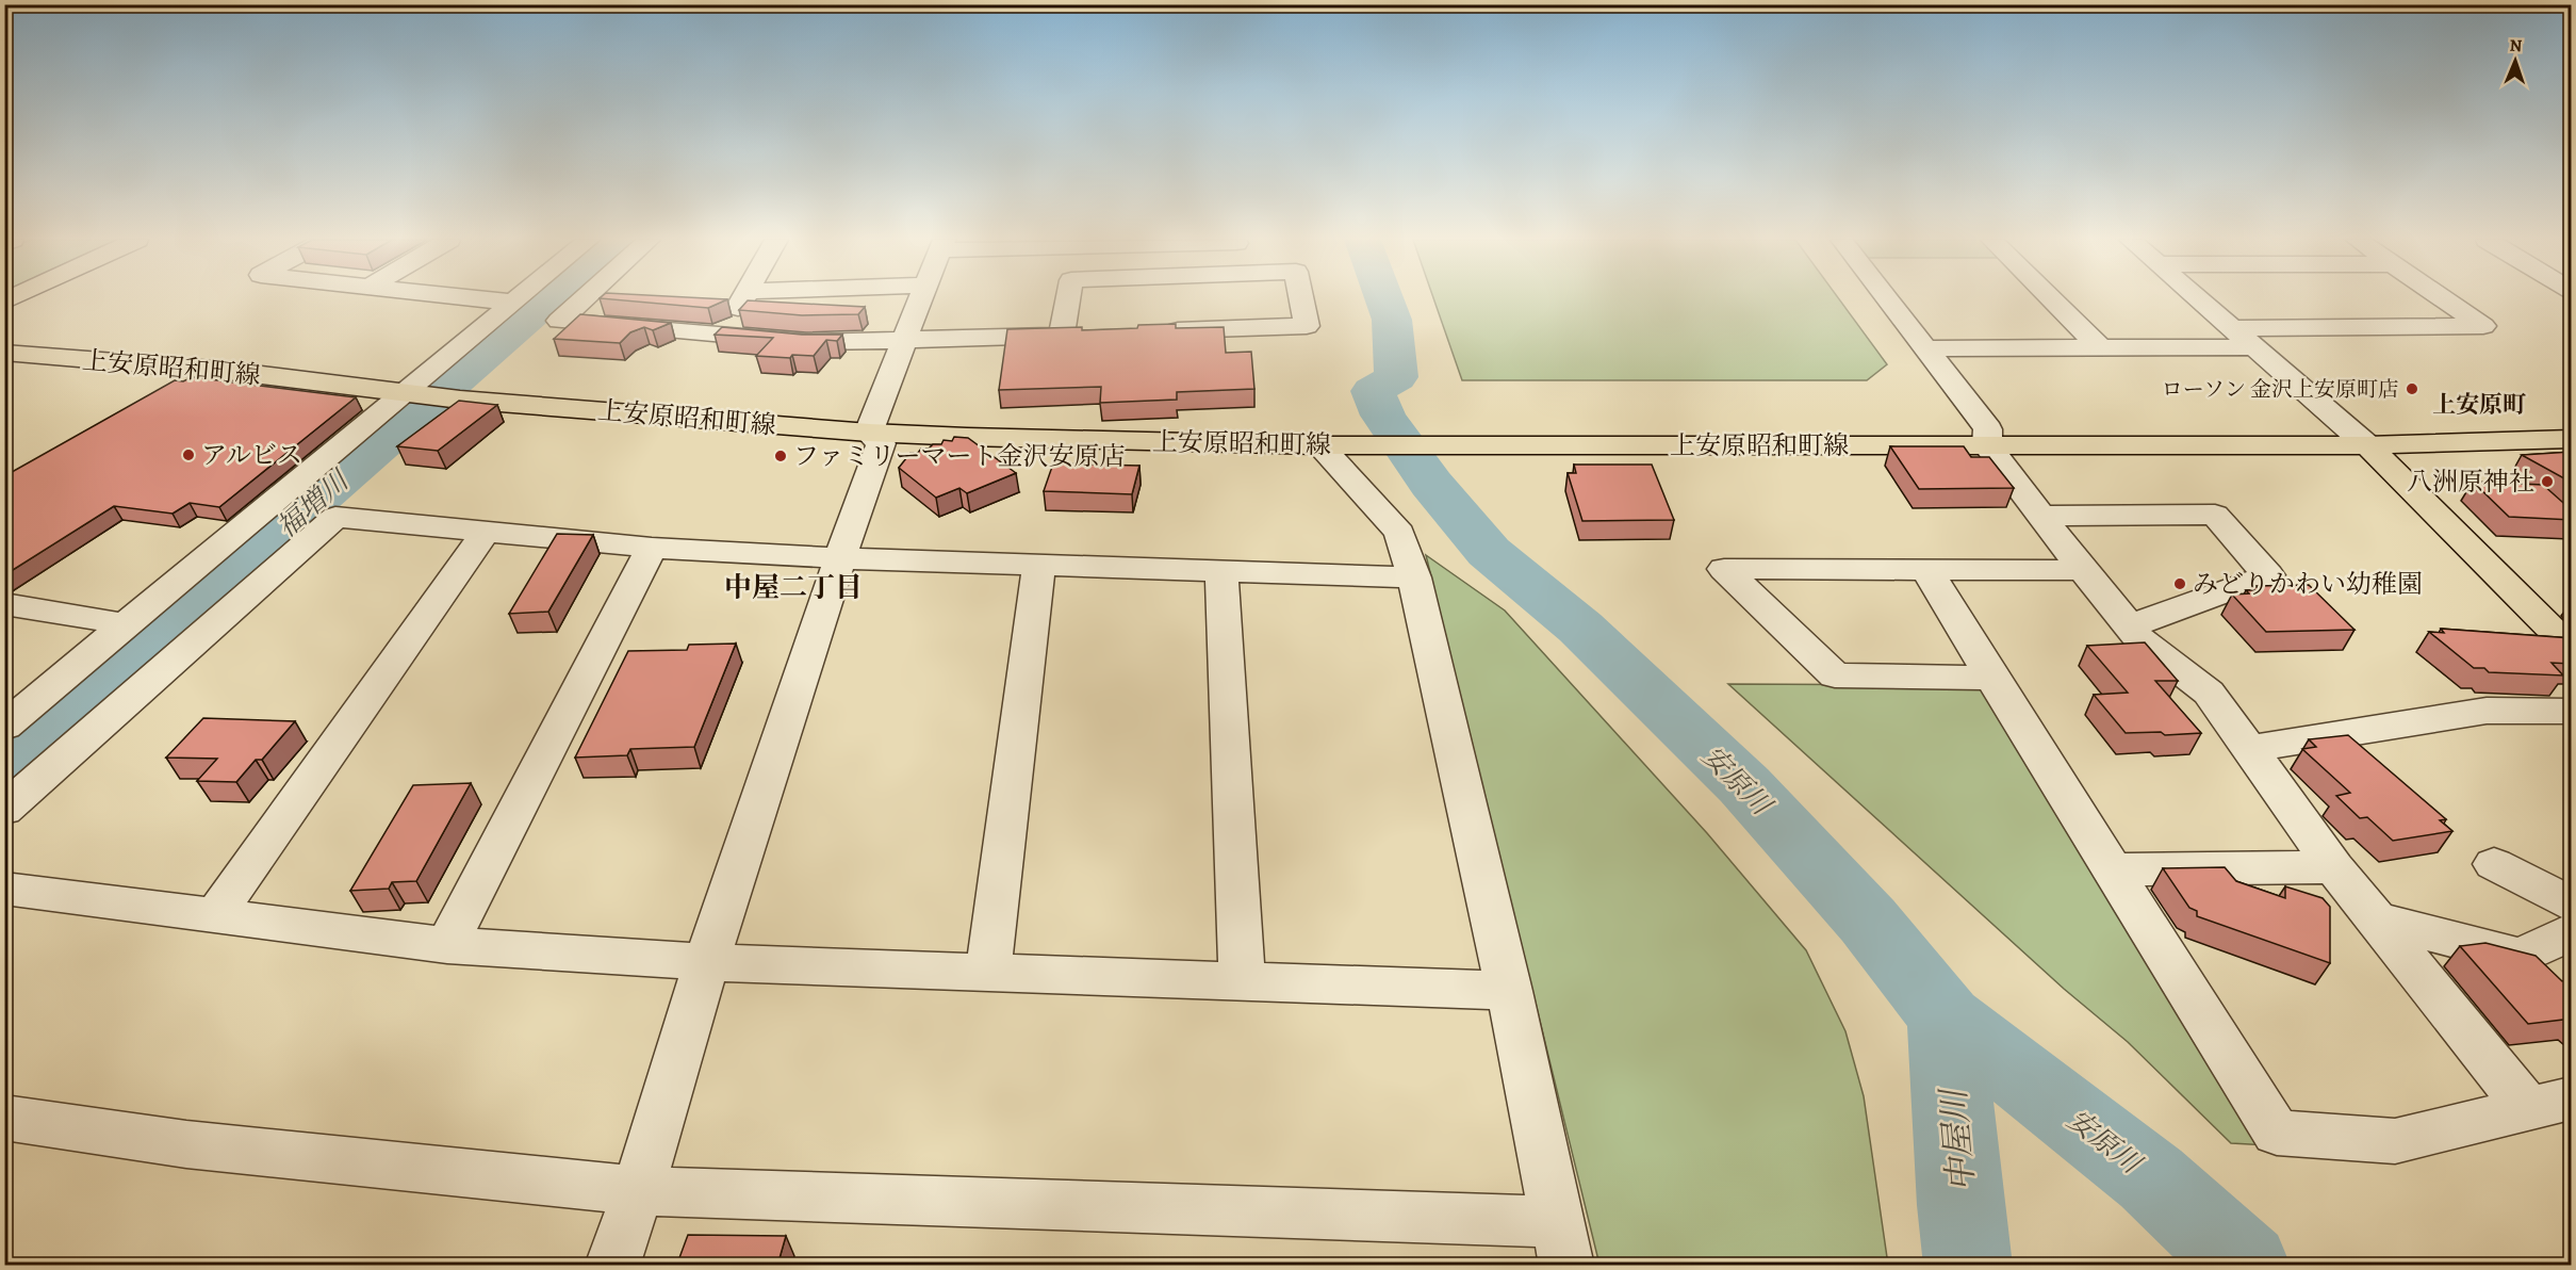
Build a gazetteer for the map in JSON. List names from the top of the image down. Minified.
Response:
{"streets":{"main road":["上安原昭和町線"]},"districts":["上安原町","中屋二丁目"],"water":["福増川","安原川","中屋川"],"places":["ローソン 金沢上安原町店","アルビス","ファミリーマート金沢安原店","八洲原神社","みどりかわい幼稚園"],"north":"top"}
